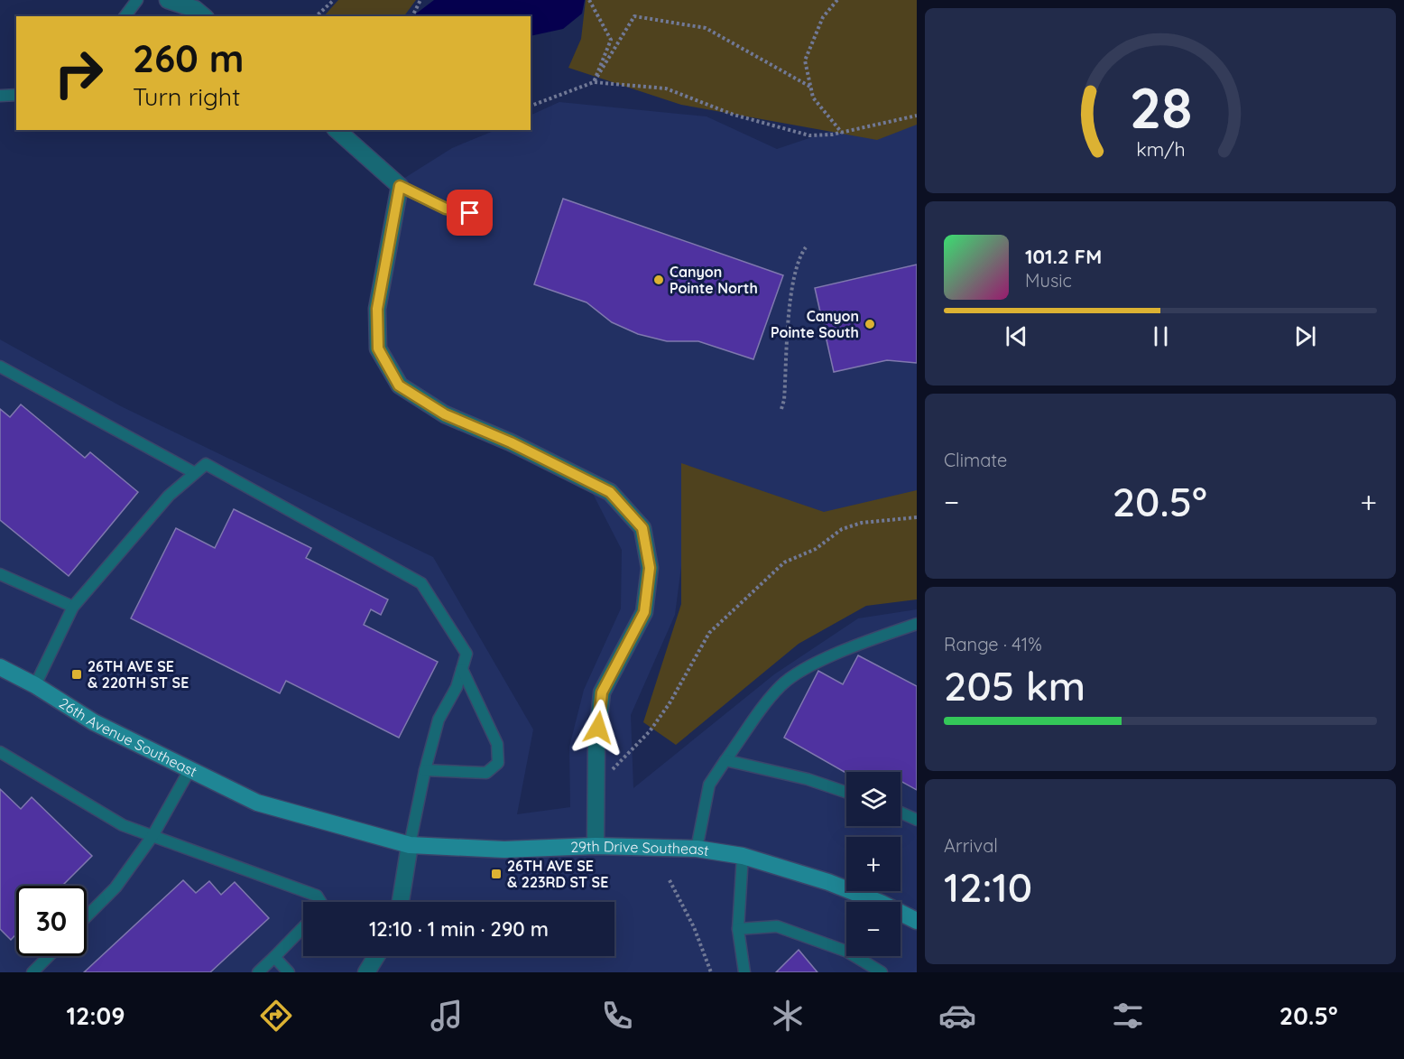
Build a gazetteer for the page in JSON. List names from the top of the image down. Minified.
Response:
{"streets":{"street":["26th Avenue Southeast","29th Drive Southeast"]},"crossings":[["26th Avenue Southeast","29th Drive Southeast"]],"places":{"other":["Canyon Pointe North","Canyon Pointe South"],"transit":["26TH AVE SE & 220TH ST SE","26TH AVE SE & 223RD ST SE"]},"page":{"turn":["260 m","Turn right"],"song":["101.2 FM","Music"],"tile":["Climate",["Range · 41%","205 km"],["Arrival","12:10"]],"heat":["−","20.5°","+"],"map_buttons":["+","−"],"limit":"30","trip":"12:10 · 1 min · 290 m","tabs":["12:09","20.5°"],"gauge":["28","km/h"]}}
